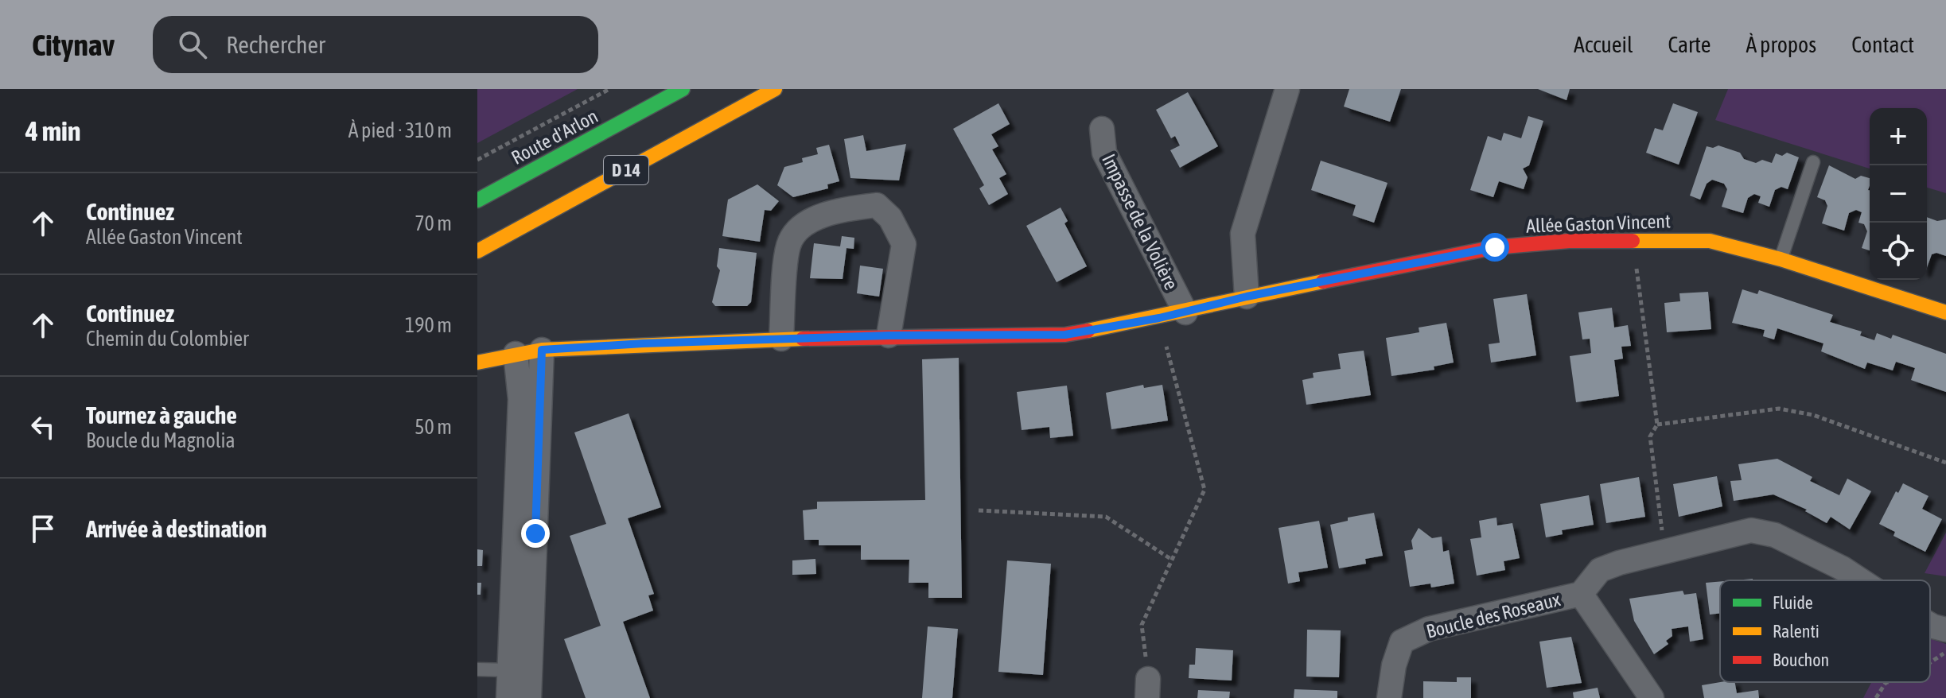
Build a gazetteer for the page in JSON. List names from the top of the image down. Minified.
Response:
{"streets":{"street":["Route d'Arlon","D 14","Impasse de la Volière","Allée Gaston Vincent","Boucle des Roseaux"]},"crossings":[["Impasse de la Volière","Allée Gaston Vincent"]],"legend":["Fluide","Ralenti","Bouchon"],"page":{"header":"Citynav","search":"Rechercher","nav":["Accueil","Carte","À propos","Contact"],"heading":["4 min","À pied · 310 m"],"map_buttons":["+","−"],"list":[["Continuez","Allée Gaston Vincent","70 m"],["Continuez","Chemin du Colombier","190 m"],["Tournez à gauche","Boucle du Magnolia","50 m"],"Arrivée à destination"]}}
